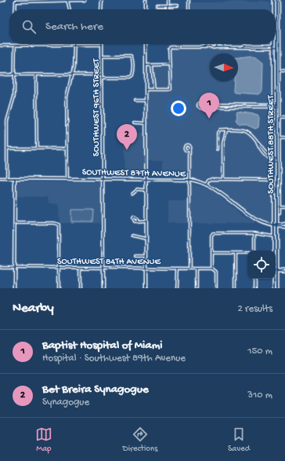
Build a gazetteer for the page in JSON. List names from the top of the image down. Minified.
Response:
{"streets":{"main road":["SOUTHWEST 88TH STREET"],"street":["SOUTHWEST 96TH STREET","SOUTHWEST 87TH AVENUE","SOUTHWEST 84TH AVENUE"]},"crossings":[["SOUTHWEST 96TH STREET","SOUTHWEST 87TH AVENUE"],["SOUTHWEST 96TH STREET","SOUTHWEST 84TH AVENUE"],["SOUTHWEST 88TH STREET","SOUTHWEST 87TH AVENUE"]],"north":"right","page":{"search":"Search here","pins":["1","2"],"heading":["Nearby","2 results"],"list":[{"mark":"1","name":"Baptist Hospital of Miami","note":"Hospital · Southwest 89th Avenue","value":"150 m"},{"mark":"2","name":"Bet Breira Synagogue","note":"Synagogue","value":"310 m"}],"nav":["Map","Directions","Saved"]}}
